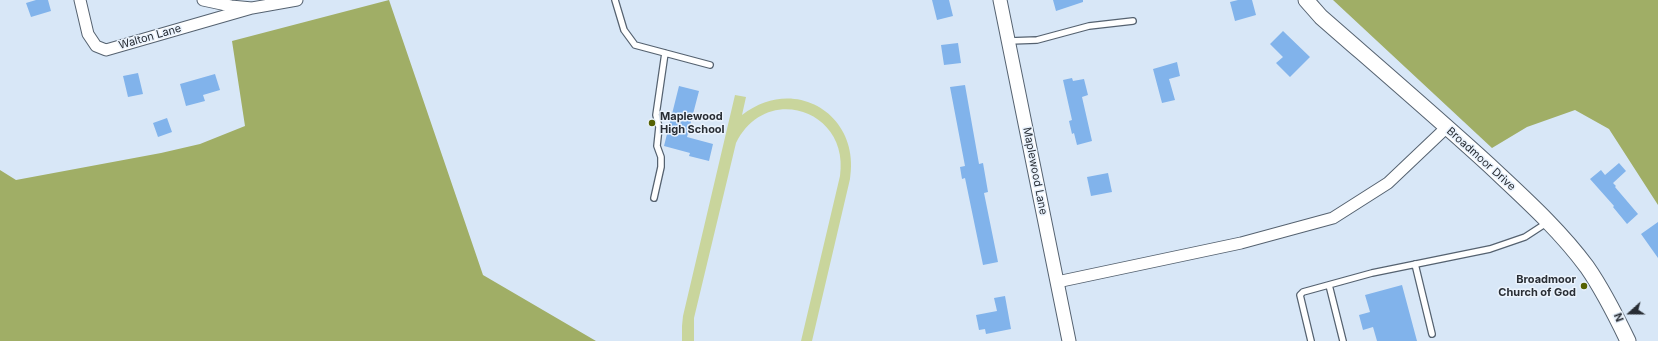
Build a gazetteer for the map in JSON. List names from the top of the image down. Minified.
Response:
{"streets":{"main road":["Broadmoor Drive"],"street":["Walton Lane","Maplewood Lane"]},"places":["Maplewood High School","Broadmoor Church of God"],"north":"left"}
